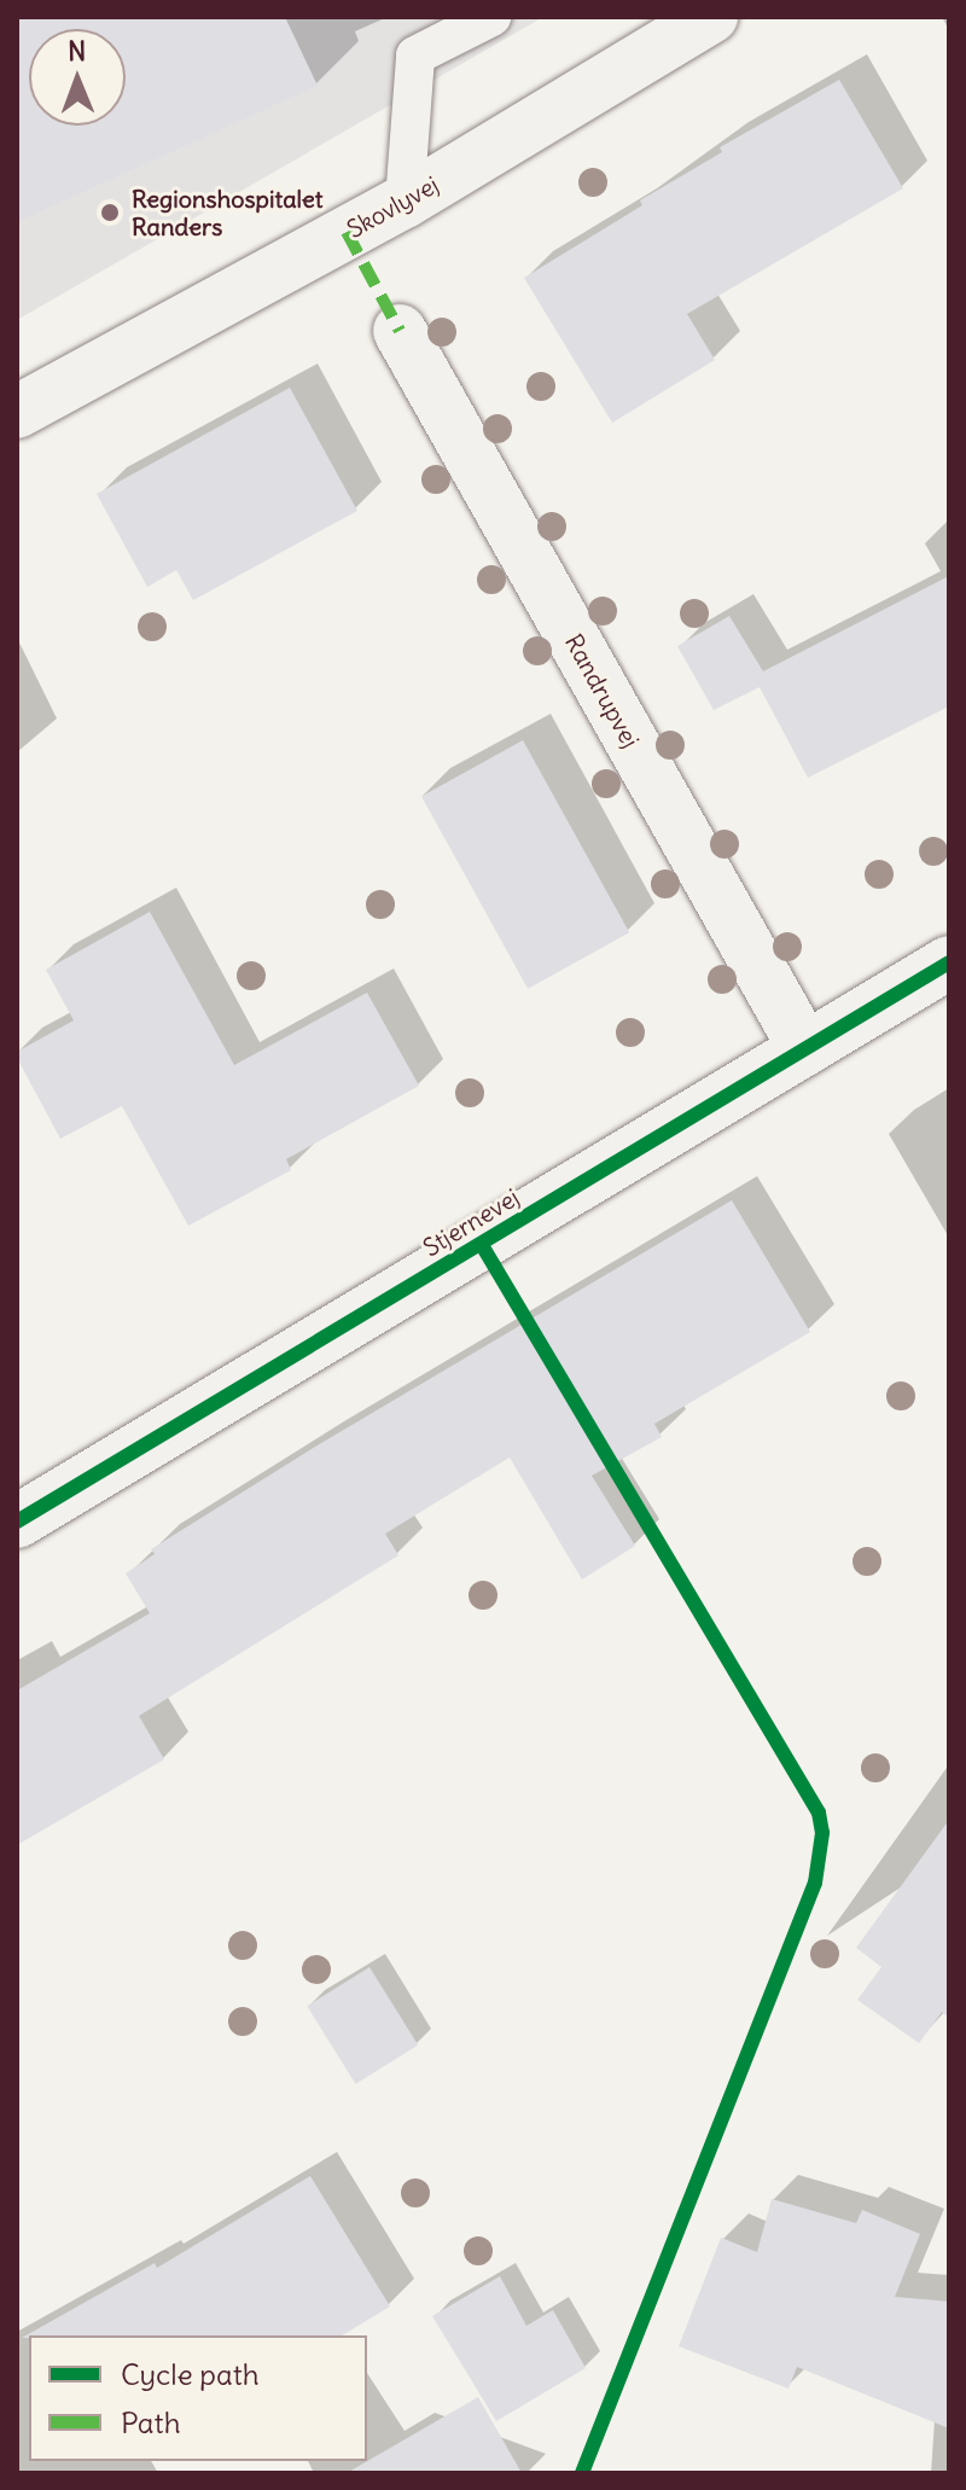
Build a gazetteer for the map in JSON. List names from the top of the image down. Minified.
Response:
{"streets":{"street":["Skovlyvej","Randrupvej","Stjernevej"]},"crossings":[["Randrupvej","Stjernevej"]],"places":["Regionshospitalet Randers"],"legend":["Cycle path","Path"],"north":"top"}
